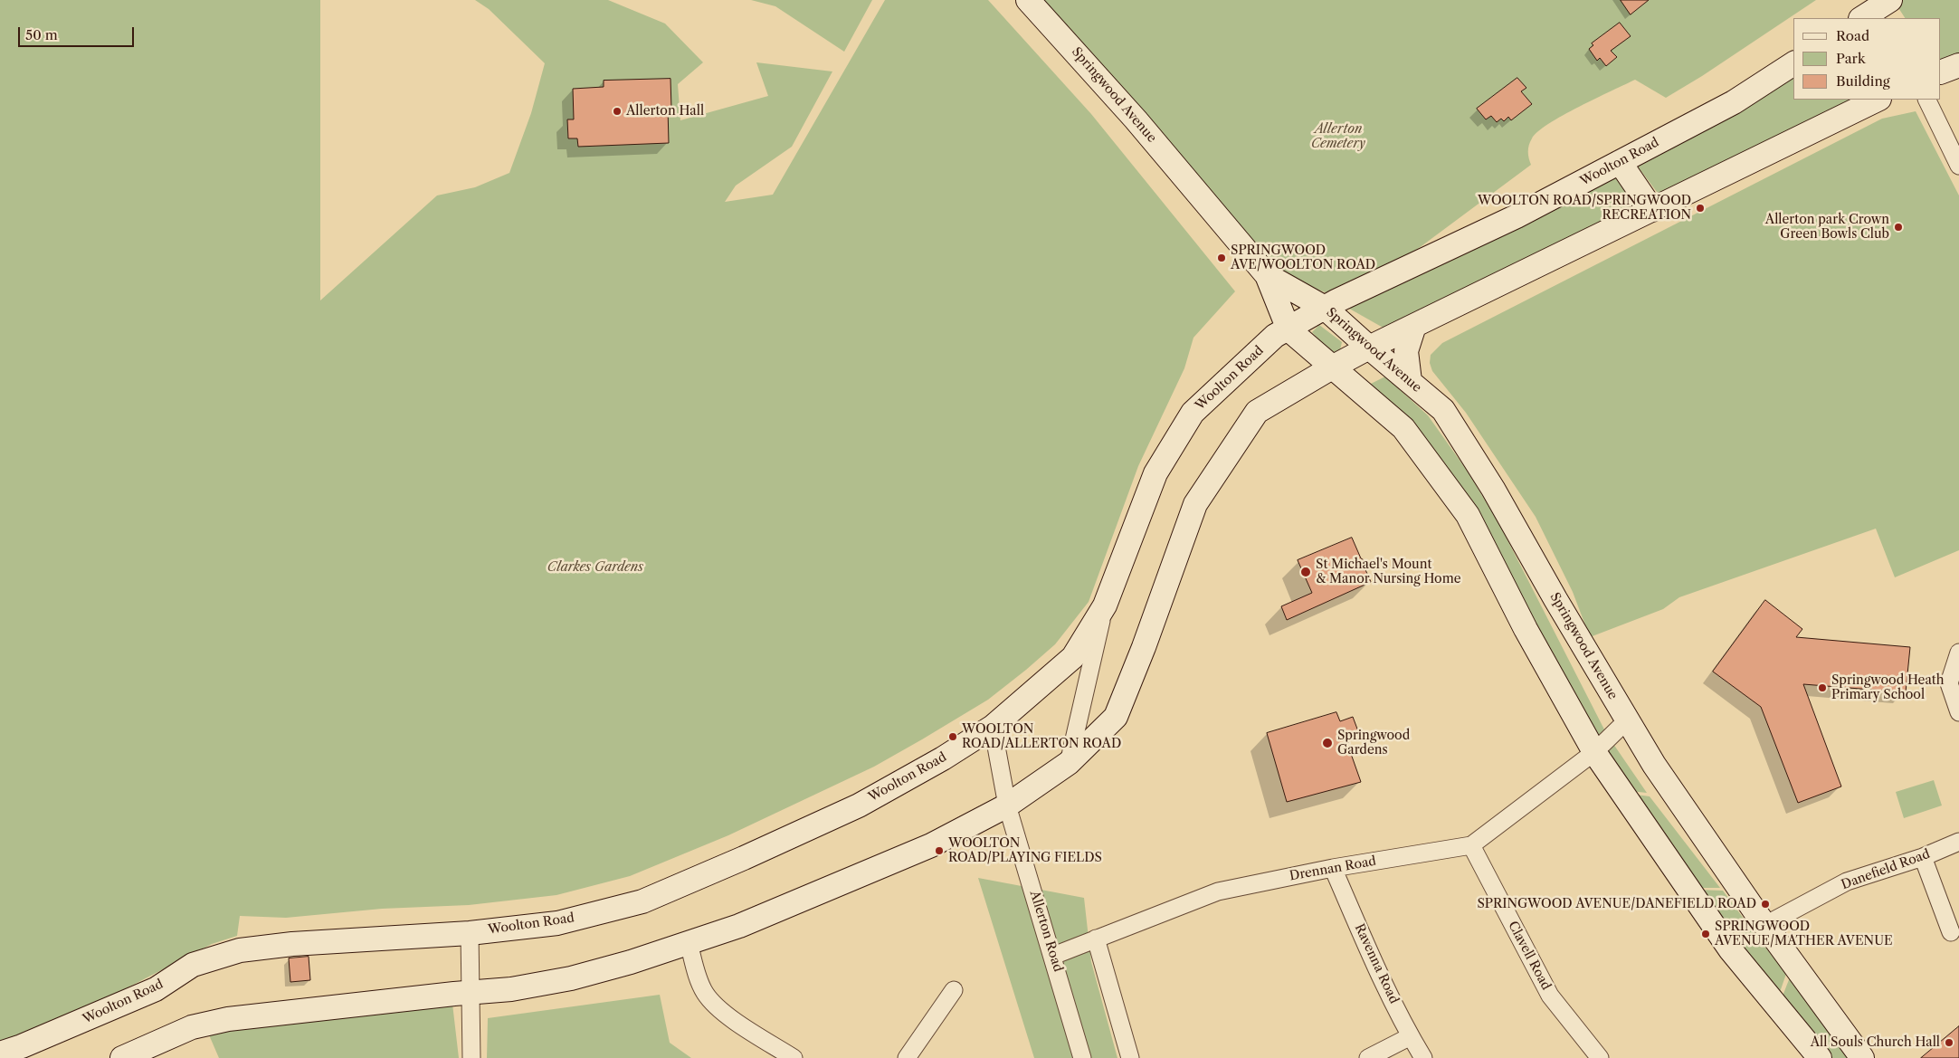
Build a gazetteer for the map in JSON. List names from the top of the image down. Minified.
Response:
{"streets":{"main road":["Springwood Avenue","Woolton Road"],"street":["Drennan Road","Danefield Road","Allerton Road","Clavell Road","Ravenna Road"]},"crossings":[["Springwood Avenue","Woolton Road"],["Springwood Avenue","Drennan Road"],["Springwood Avenue","Danefield Road"],["Woolton Road","Allerton Road"],["Drennan Road","Allerton Road"],["Drennan Road","Clavell Road"],["Drennan Road","Ravenna Road"]],"parks":["Allerton Cemetery","Clarkes Gardens"],"places":["Allerton Hall","WOOLTON ROAD/SPRINGWOOD RECREATION","Allerton park Crown Green Bowls Club","SPRINGWOOD AVE/WOOLTON ROAD","St Michael's Mount & Manor Nursing Home","Springwood Heath Primary School","WOOLTON ROAD/ALLERTON ROAD","Springwood Gardens","WOOLTON ROAD/PLAYING FIELDS","SPRINGWOOD AVENUE/DANEFIELD ROAD","SPRINGWOOD AVENUE/MATHER AVENUE","All Souls Church Hall"],"legend":["Road","Park","Building"],"scale_bar":"50 m"}
